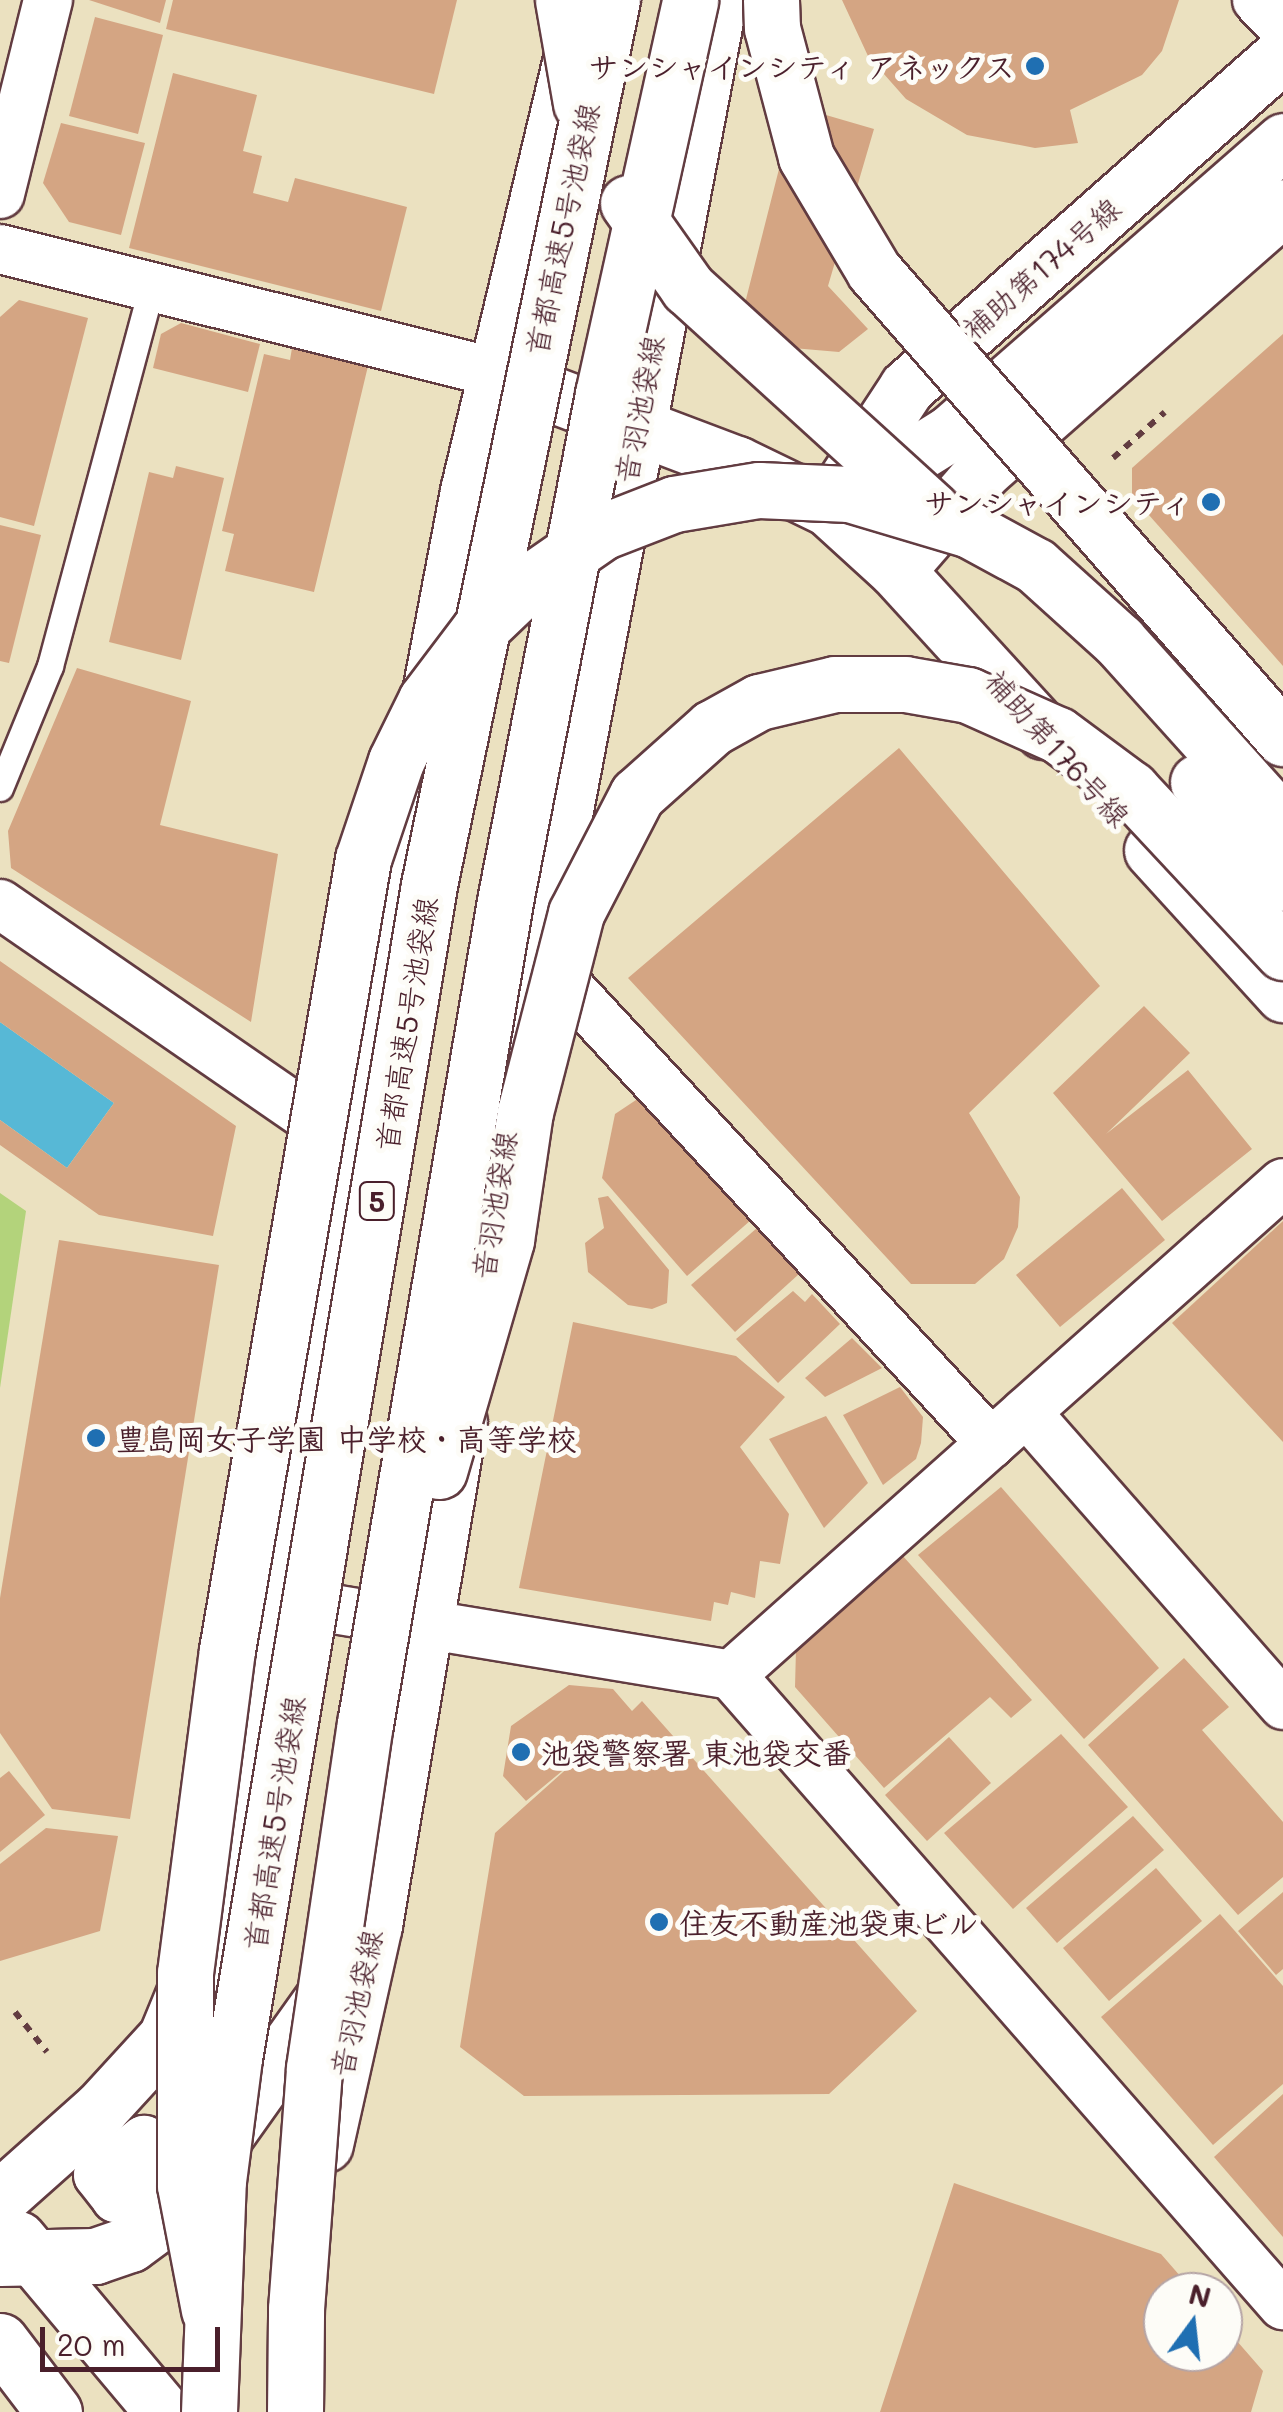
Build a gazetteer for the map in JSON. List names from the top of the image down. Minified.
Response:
{"streets":{"main road":["首都高速5号池袋線","補助第174号線","音羽池袋線","補助第176号線","5"]},"crossings":[["補助第174号線","補助第176号線"]],"places":["サンシャインシティ アネックス","サンシャインシティ","豊島岡女子学園 中学校・高等学校","池袋警察署 東池袋交番","住友不動産池袋東ビル"],"scale_bar":"20 m","north":"top"}
